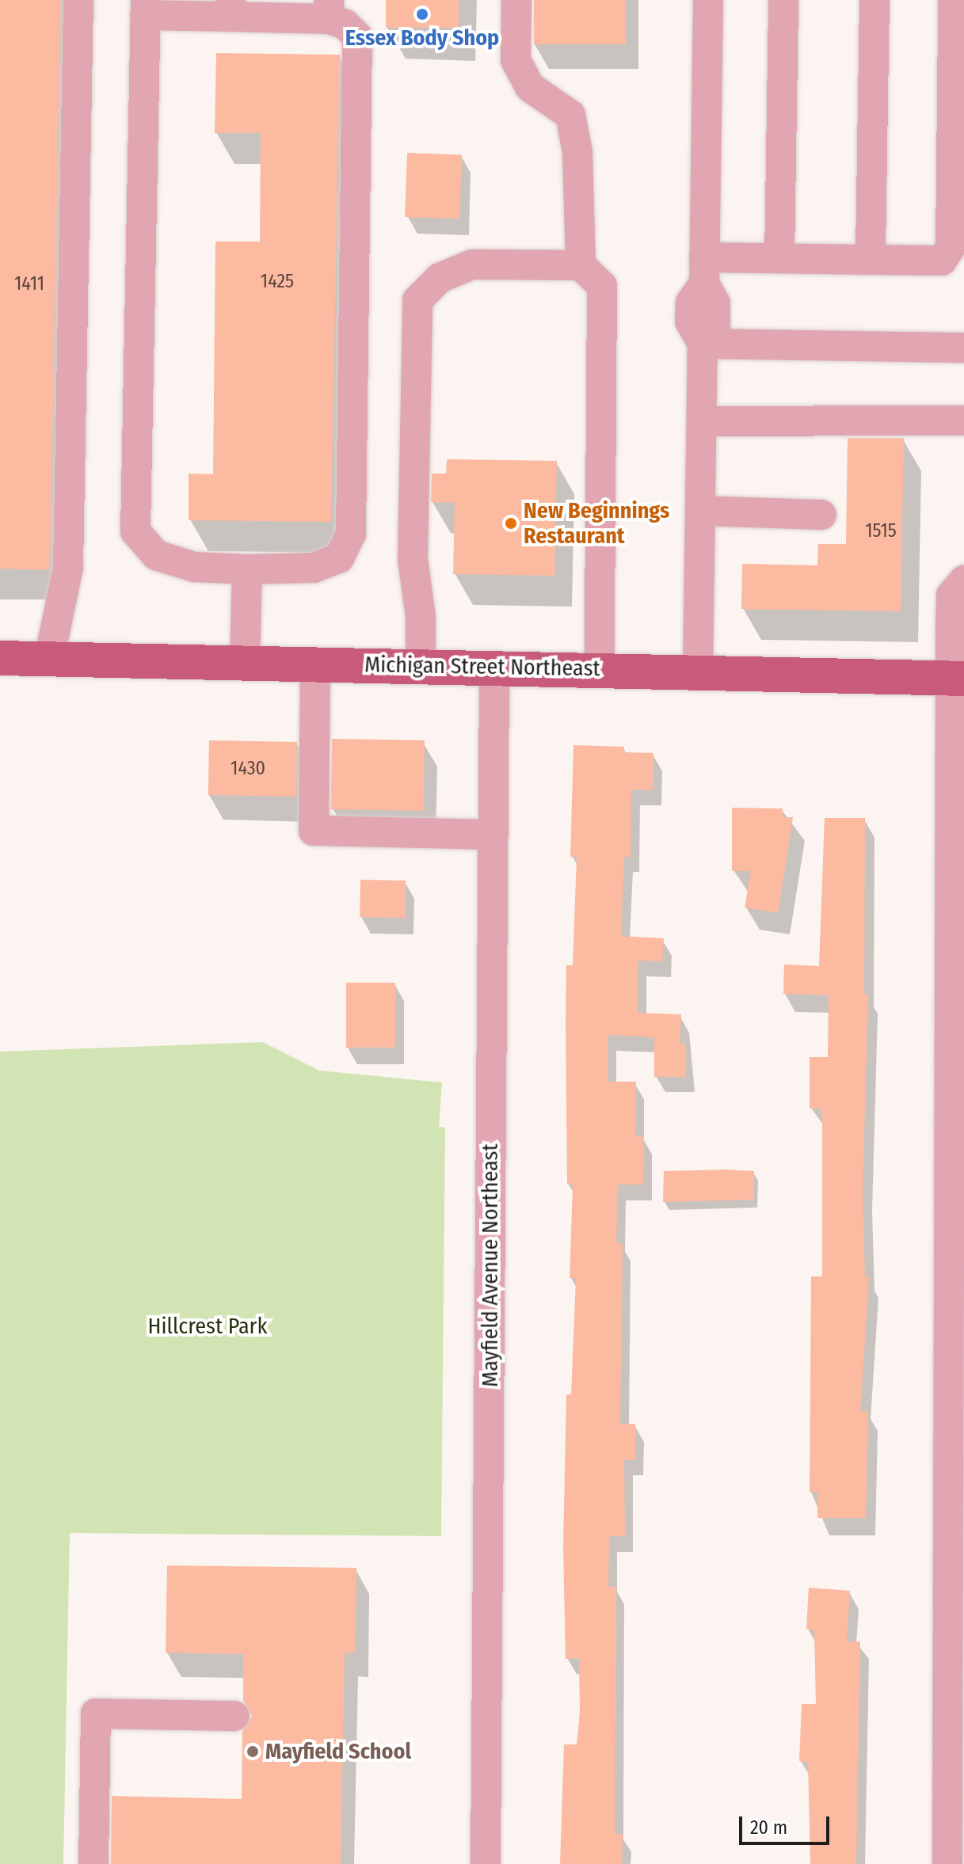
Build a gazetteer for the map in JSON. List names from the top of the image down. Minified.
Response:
{"streets":{"main road":["Michigan Street Northeast"],"street":["Mayfield Avenue Northeast"]},"crossings":[["Michigan Street Northeast","Mayfield Avenue Northeast"]],"parks":["Hillcrest Park"],"places":["Essex Body Shop","New Beginnings Restaurant","Mayfield School"],"house_numbers":["1425","1411","1515","1430"],"scale_bar":"20 m"}
